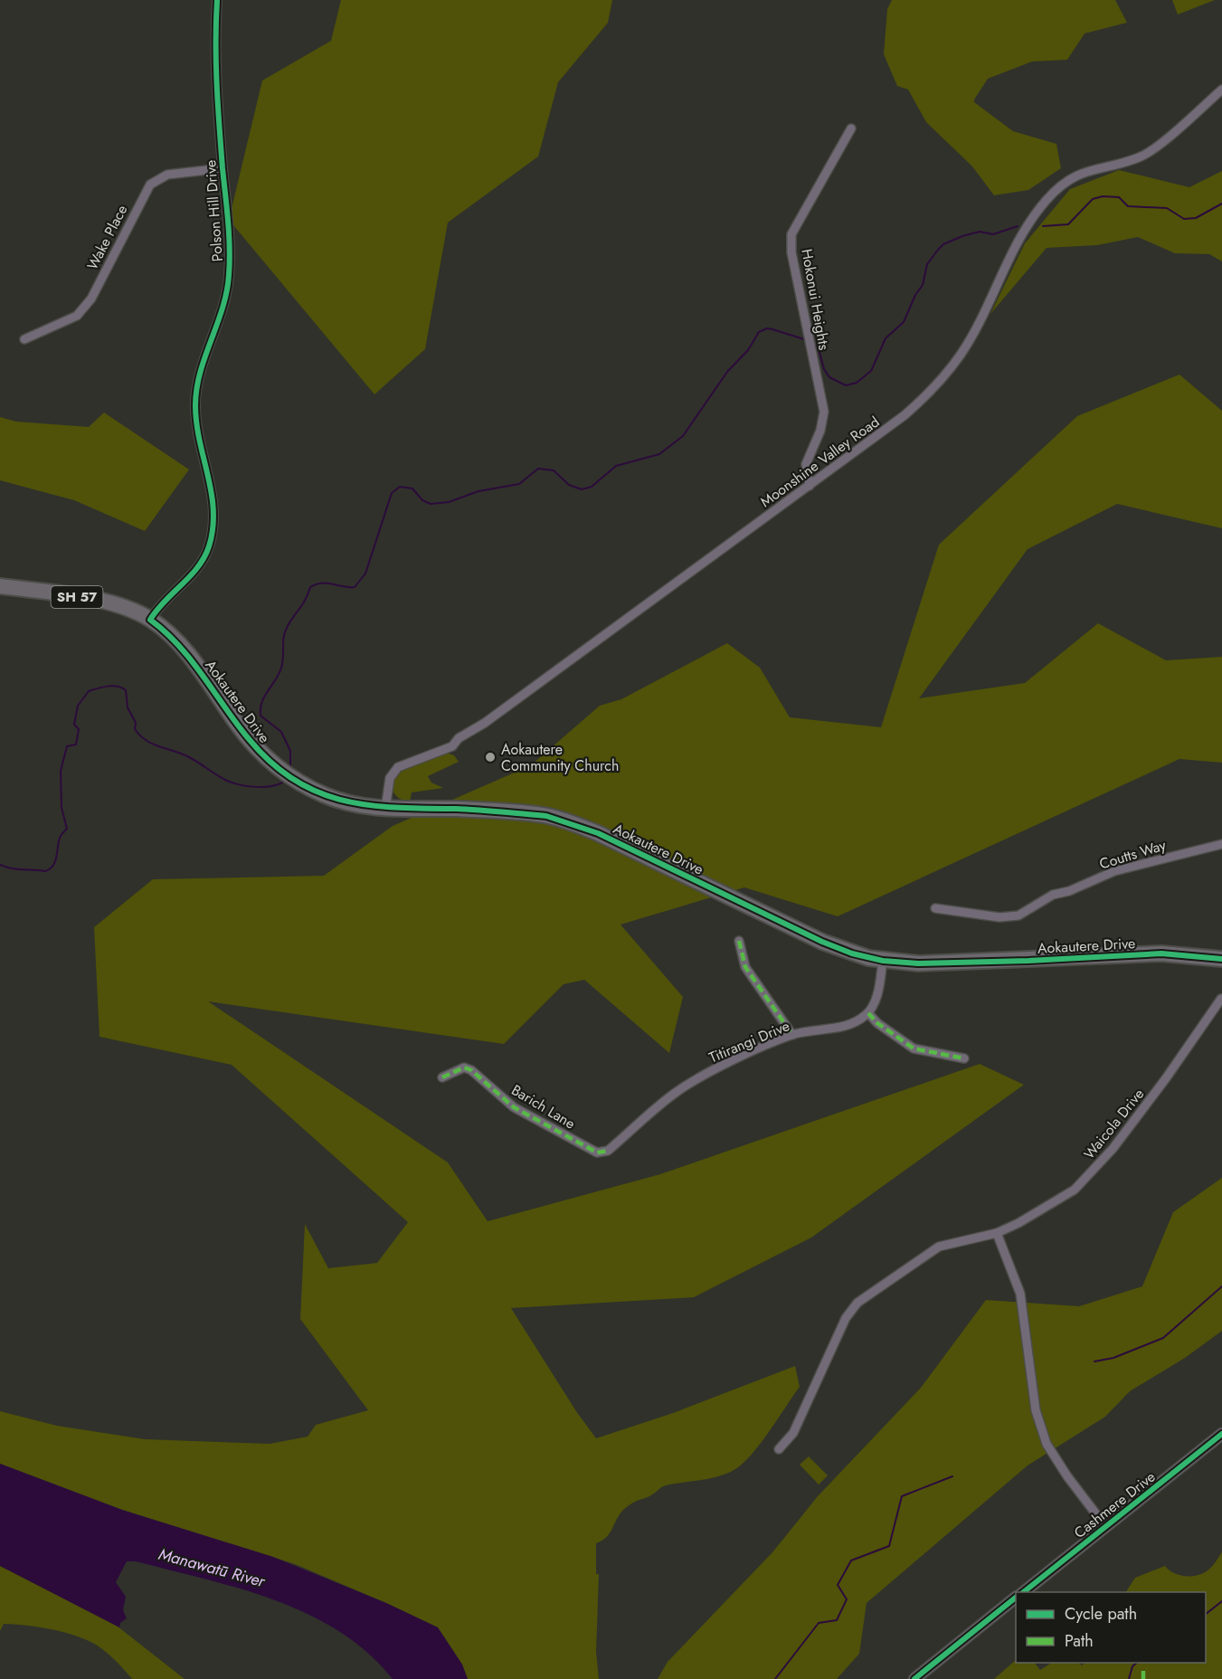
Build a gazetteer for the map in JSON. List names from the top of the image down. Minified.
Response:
{"streets":{"highway":["SH 57","Aokautere Drive"],"street":["Polson Hill Drive","Wake Place","Hokonui Heights","Moonshine Valley Road","Coutts Way","Titirangi Drive","Barich Lane","Waicola Drive","Cashmere Drive"]},"crossings":[["Polson Hill Drive","Wake Place"],["Polson Hill Drive","Aokautere Drive"],["Hokonui Heights","Moonshine Valley Road"],["Moonshine Valley Road","Aokautere Drive"],["Titirangi Drive","Barich Lane"]],"water":["Manawatū River"],"places":["Aokautere Community Church"],"legend":["Cycle path","Path"]}
